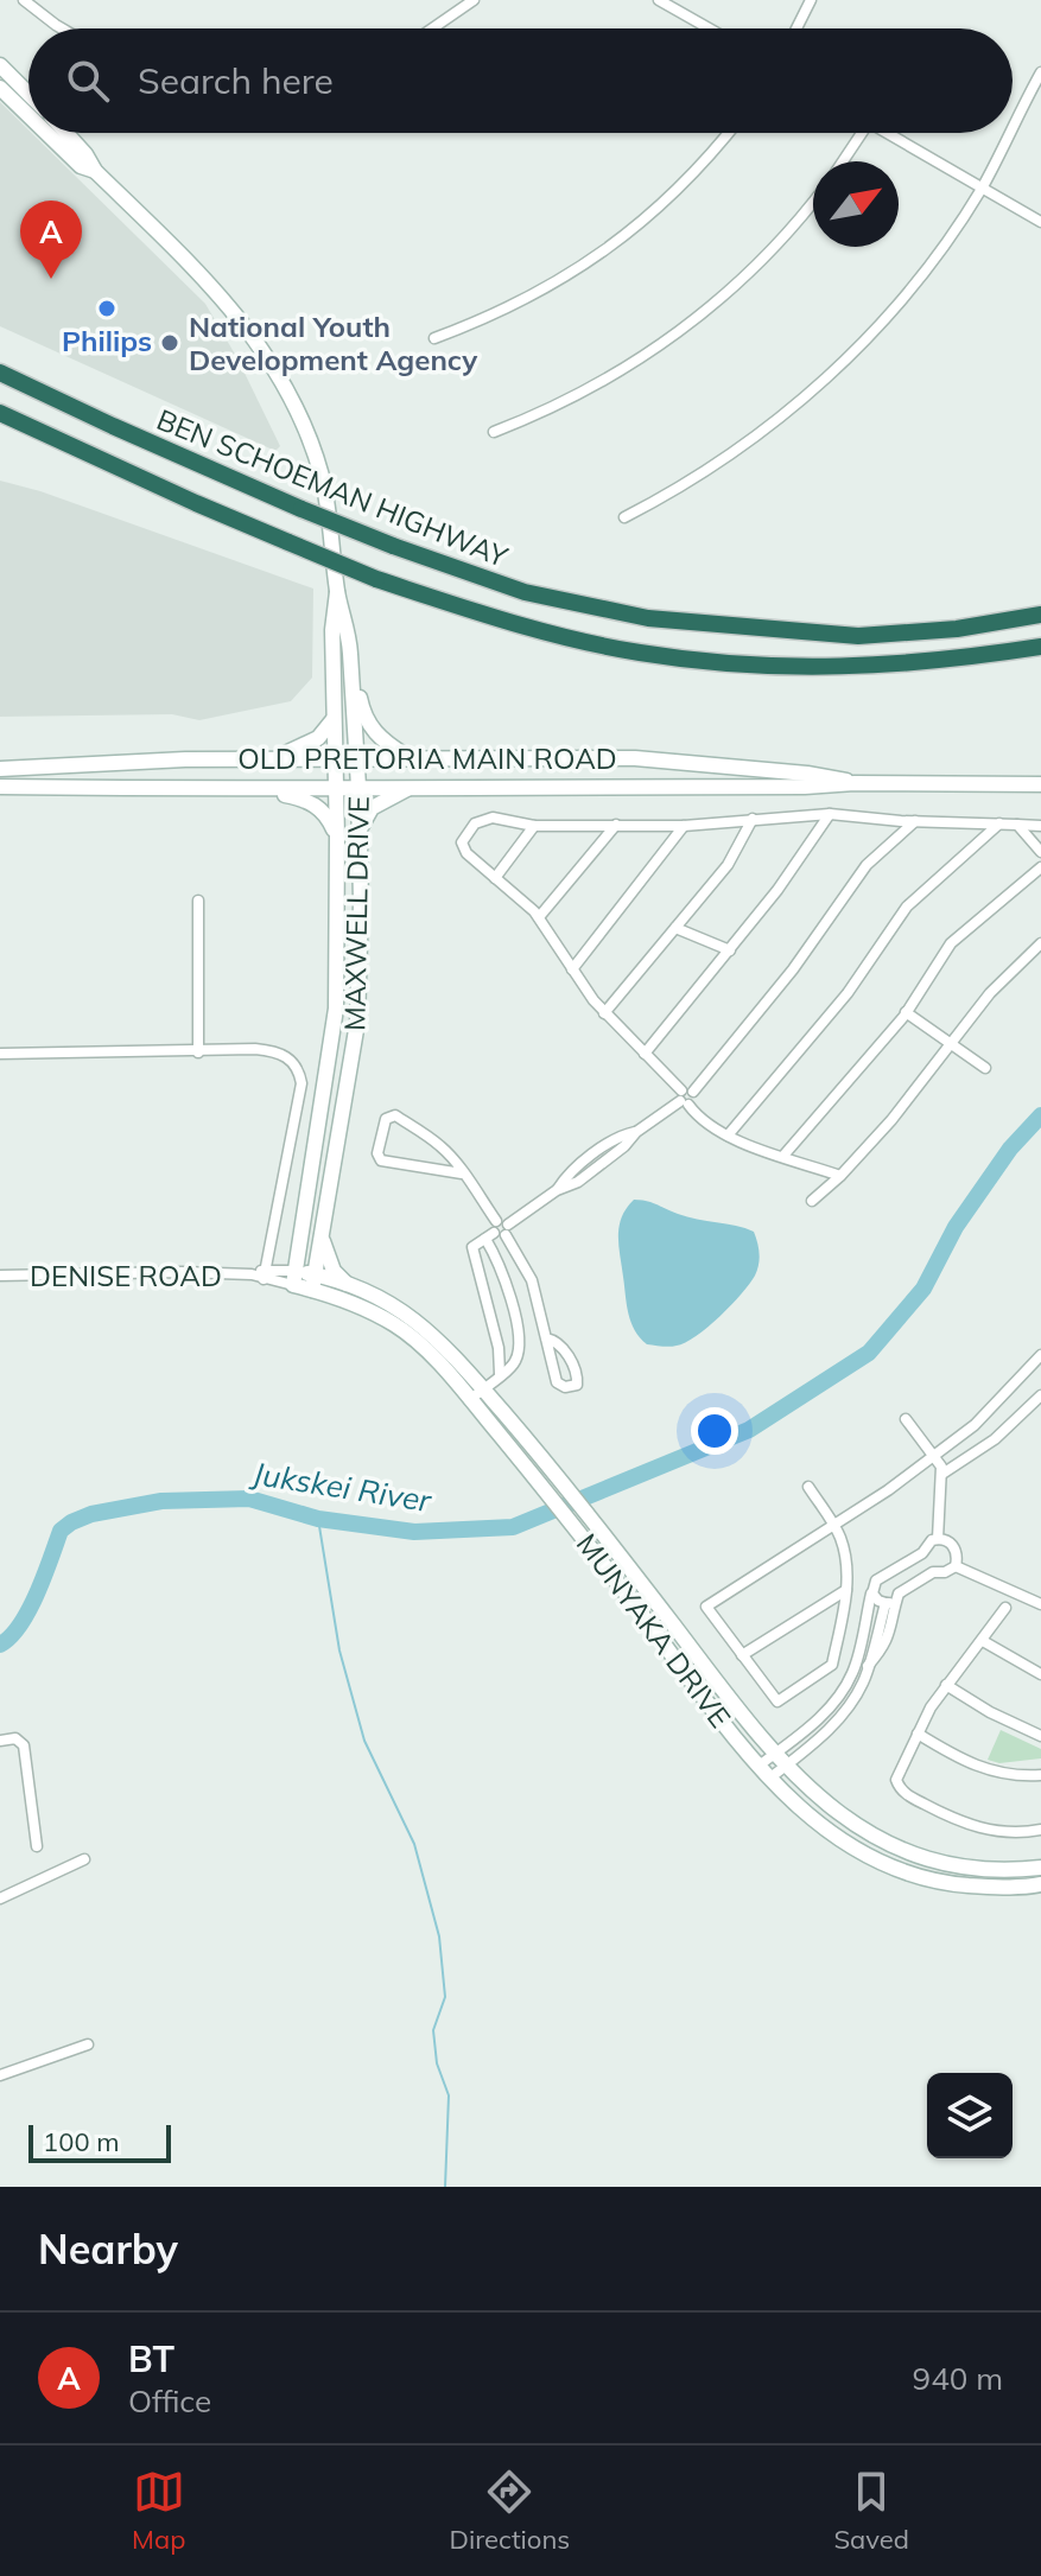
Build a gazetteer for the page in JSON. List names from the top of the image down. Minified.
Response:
{"streets":{"highway":["BEN SCHOEMAN HIGHWAY"],"main road":["OLD PRETORIA MAIN ROAD","MAXWELL DRIVE","MUNYAKA DRIVE"],"street":["DENISE ROAD"]},"crossings":[["OLD PRETORIA MAIN ROAD","MAXWELL DRIVE"],["MAXWELL DRIVE","DENISE ROAD"],["MAXWELL DRIVE","MUNYAKA DRIVE"]],"water":["Jukskei River"],"places":["Philips","National Youth Development Agency"],"scale_bar":"100 m","north":"top right","page":{"search":"Search here","pins":"A","scale":"100 m","heading":"Nearby","list":[{"mark":"A","name":"BT","note":"Office","value":"940 m"}],"nav":["Map","Directions","Saved"]}}
